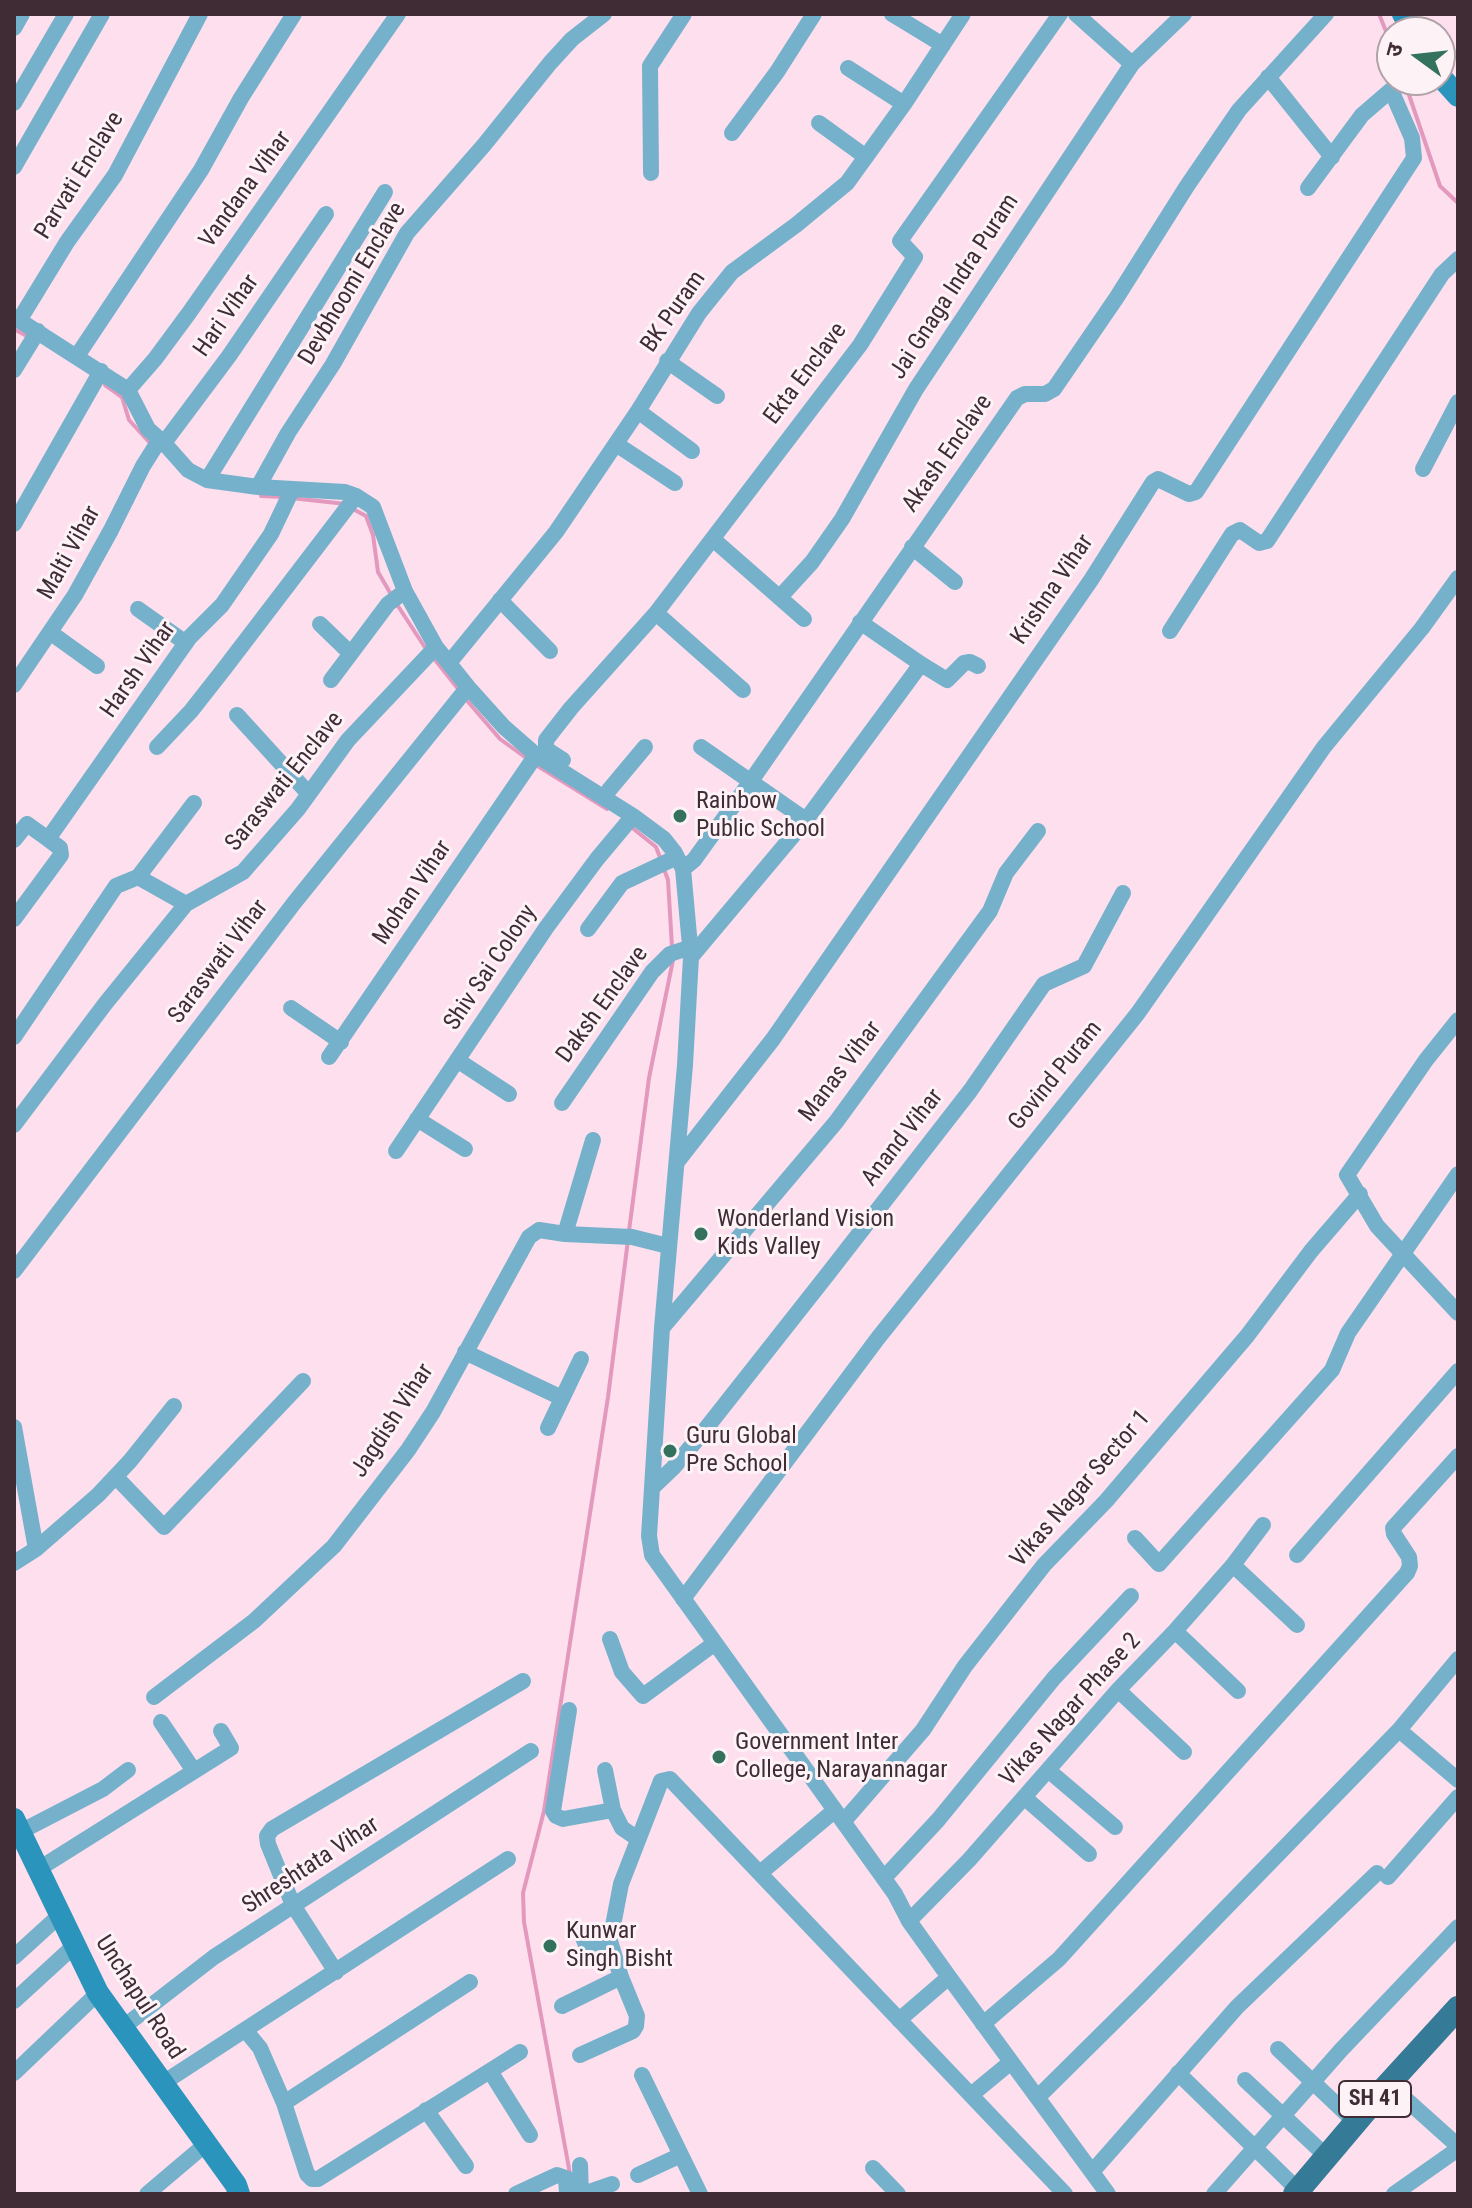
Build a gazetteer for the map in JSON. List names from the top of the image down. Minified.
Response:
{"streets":{"main road":["SH 41"],"street":["Parvati Enclave","Vandana Vihar","Devbhoomi Enclave","Jai Gnaga Indra Puram","BK Puram","Hari Vihar","Ekta Enclave","Akash Enclave","Malti Vihar","Krishna Vihar","Harsh Vihar","Saraswati Enclave","Mohan Vihar","Saraswati Vihar","Shiv Sai Colony","Daksh Enclave","Manas Vihar","Govind Puram","Anand Vihar","Jagdish Vihar","Vikas Nagar Sector 1","Vikas Nagar Phase 2","Shreshtata Vihar","Unchapul Road"]},"crossings":[["Hari Vihar","Malti Vihar"],["Ekta Enclave","Mohan Vihar"],["Shreshtata Vihar","Unchapul Road"]],"places":["Rainbow Public School","Wonderland Vision Kids Valley","Guru Global Pre School","Government Inter College, Narayannagar","Kunwar Singh Bisht"],"north":"left"}
